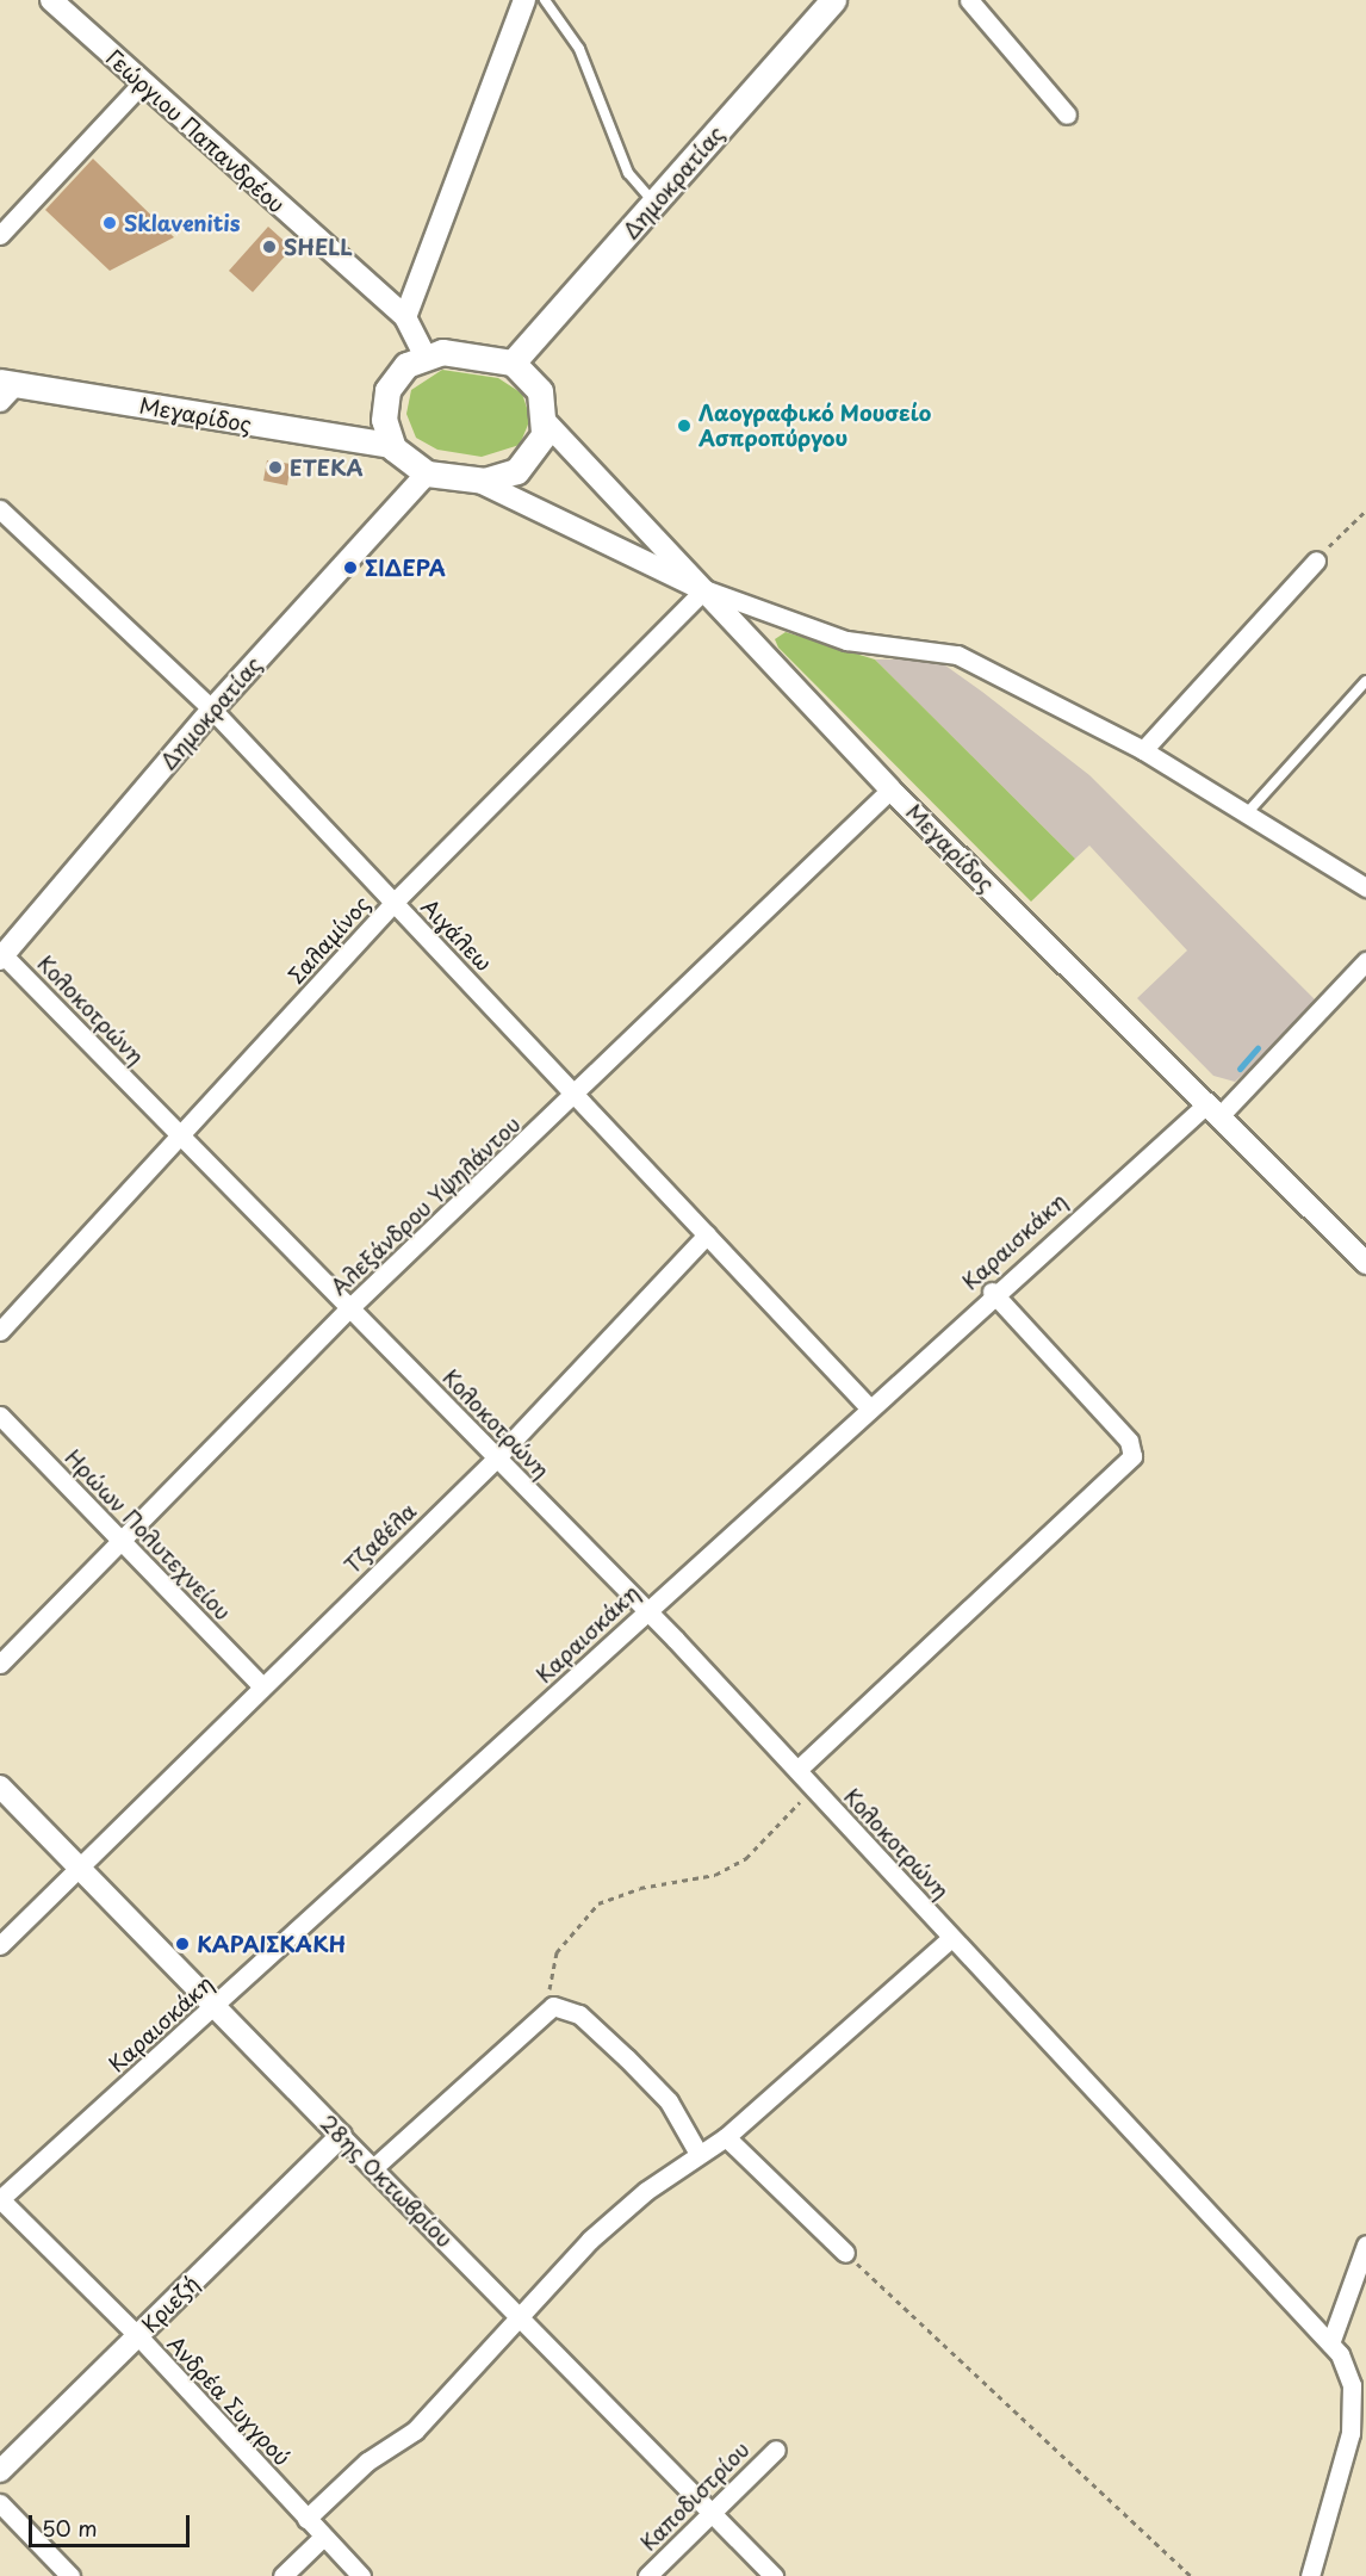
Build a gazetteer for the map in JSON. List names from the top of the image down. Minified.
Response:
{"streets":{"main road":["Δημοκρατίας","Μεγαρίδος"],"street":["Γεώργιου Παπανδρέου","Αιγάλεω","Σαλαμίνος","Κολοκοτρώνη","Αλεξάνδρου Υψηλάντου","Καραισκάκη","Ηρώων Πολυτεχνείου","Τζαβέλα","28ης Οκτωβρίου","Κριεζή","Ανδρέα Συγγρού","Καποδιστρίου"]},"crossings":[["Γεώργιου Παπανδρέου","Δημοκρατίας"],["Γεώργιου Παπανδρέου","Μεγαρίδος"],["Δημοκρατίας","Μεγαρίδος"],["Δημοκρατίας","Αιγάλεω"],["Δημοκρατίας","Κολοκοτρώνη"],["Μεγαρίδος","Σαλαμίνος"],["Μεγαρίδος","Αλεξάνδρου Υψηλάντου"],["Μεγαρίδος","Καραισκάκη"],["Αιγάλεω","Σαλαμίνος"],["Αιγάλεω","Αλεξάνδρου Υψηλάντου"],["Αιγάλεω","Καραισκάκη"],["Αιγάλεω","Τζαβέλα"],["Σαλαμίνος","Κολοκοτρώνη"],["Κολοκοτρώνη","Αλεξάνδρου Υψηλάντου"],["Κολοκοτρώνη","Καραισκάκη"],["Κολοκοτρώνη","Τζαβέλα"],["Αλεξάνδρου Υψηλάντου","Ηρώων Πολυτεχνείου"],["Καραισκάκη","28ης Οκτωβρίου"],["Καραισκάκη","Ανδρέα Συγγρού"],["Ηρώων Πολυτεχνείου","Τζαβέλα"],["Τζαβέλα","28ης Οκτωβρίου"],["28ης Οκτωβρίου","Κριεζή"],["28ης Οκτωβρίου","Καποδιστρίου"],["Κριεζή","Ανδρέα Συγγρού"]],"places":["Sklavenitis","SHELL","Λαογραφικό Μουσείο Ασπροπύργου","ΕΤΕΚΑ","ΣΙΔΕΡΑ","ΚΑΡΑΙΣΚΑΚΗ"],"scale_bar":"50 m"}
